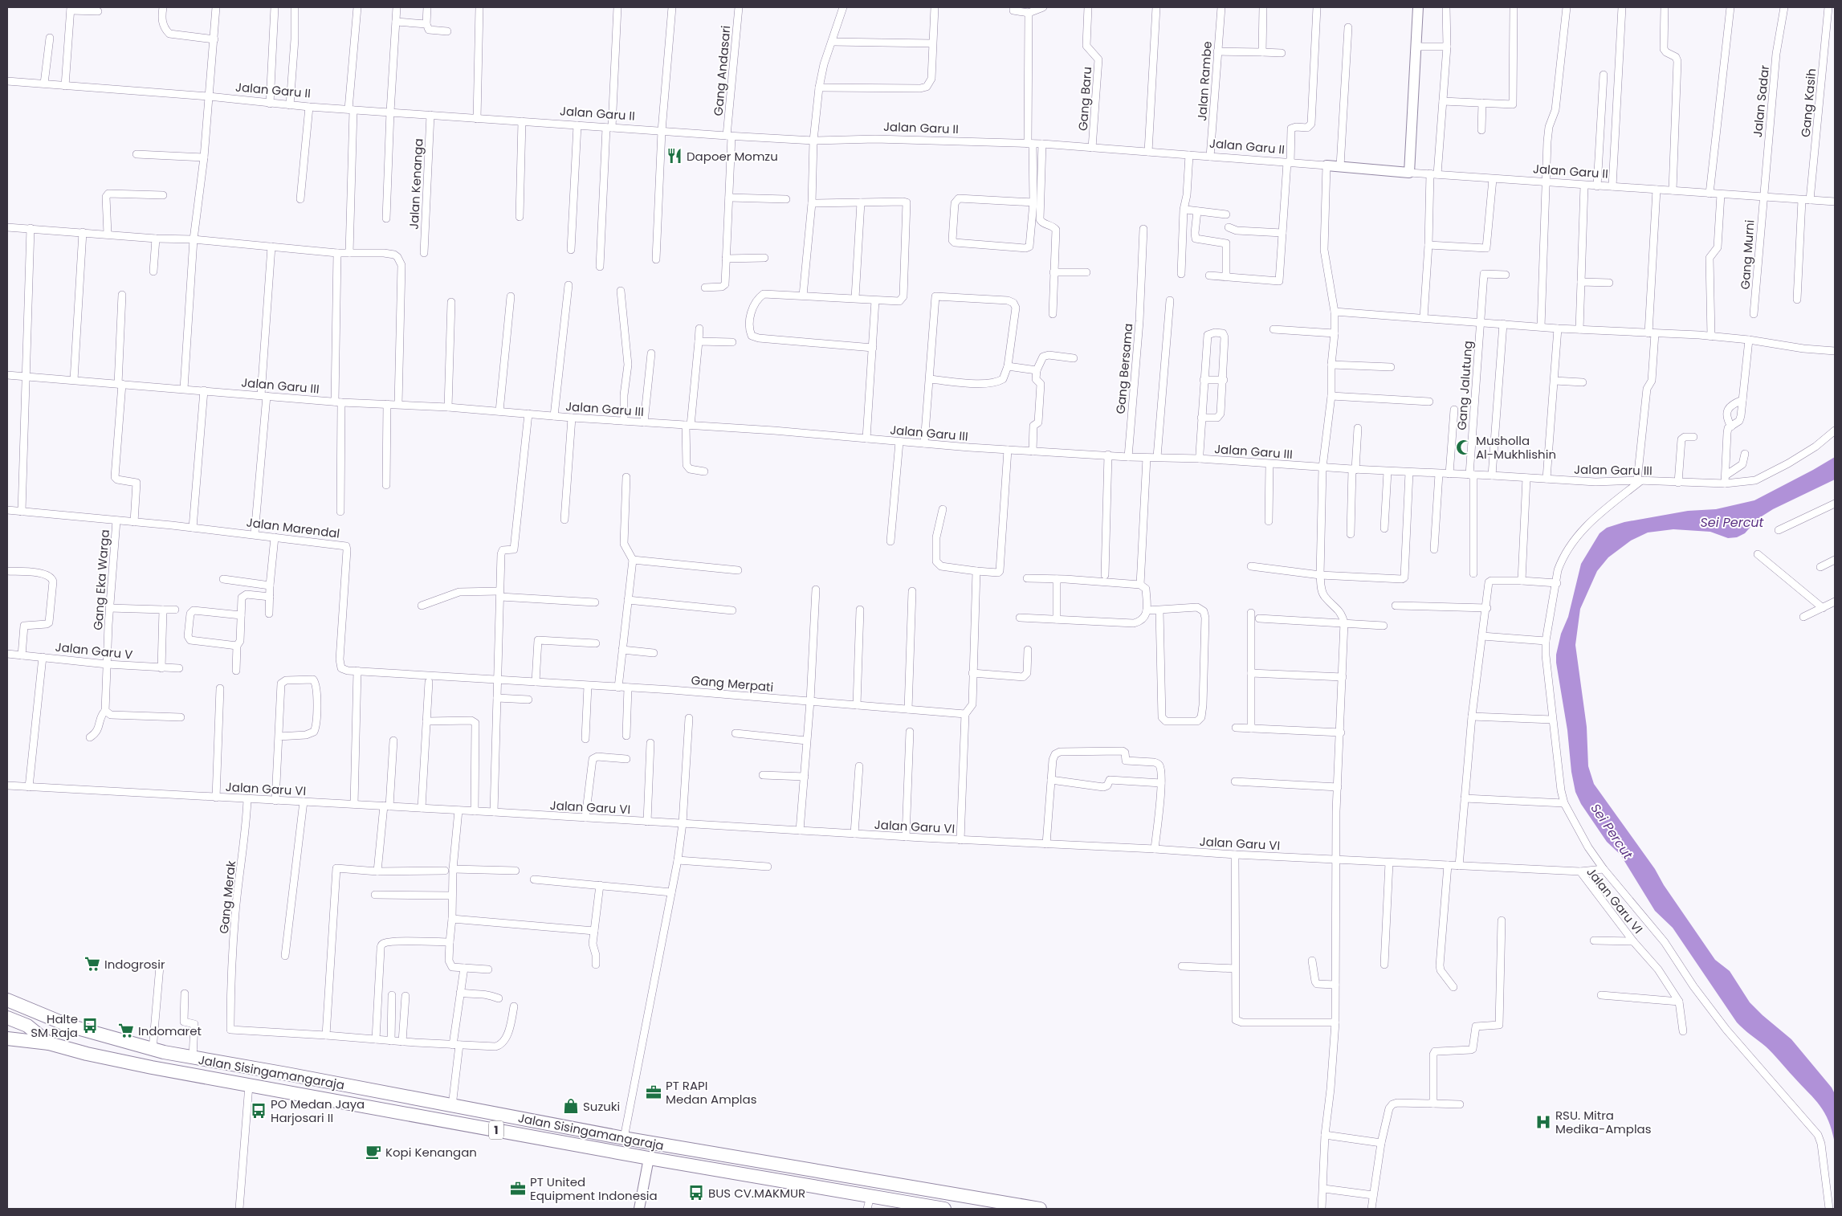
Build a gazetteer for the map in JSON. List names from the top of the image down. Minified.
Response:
{"streets":{"highway":["Jalan Sisingamangaraja","1"],"street":["Gang Andasari","Jalan Rambe","Jalan Garu II","Gang Baru","Jalan Sadar","Gang Kasih","Jalan Kenanga","Gang Murni","Gang Bersama","Jalan Garu III","Gang Jalutung","Jalan Marendal","Gang Eka Warga","Jalan Garu V","Gang Merpati","Jalan Garu VI","Gang Merak"]},"crossings":[["Gang Andasari","Jalan Garu II"],["Jalan Rambe","Jalan Garu II"],["Jalan Garu II","Gang Baru"],["Jalan Garu II","Jalan Sadar"],["Jalan Garu II","Gang Kasih"],["Jalan Garu II","Jalan Kenanga"],["Jalan Garu II","Gang Murni"],["Jalan Sadar","Gang Murni"],["Gang Bersama","Jalan Garu III"],["Jalan Garu III","Gang Jalutung"],["Jalan Marendal","Gang Eka Warga"],["Jalan Marendal","Gang Merpati"],["Gang Eka Warga","Jalan Garu V"],["Jalan Garu VI","Gang Merak"]],"water":["Sei Percut"],"places":{"restaurant":["Dapoer Momzu"],"mosque":["Musholla Al-Mukhlishin"],"supermarket":["Indogrosir","Indomaret"],"bus stop":["Halte SM Raja","PO Medan Jaya Harjosari II","BUS CV.MAKMUR"],"office":["PT RAPI Medan Amplas","PT United Equipment Indonesia"],"shop":["Suzuki"],"hospital":["RSU. Mitra Medika-Amplas"],"cafe":["Kopi Kenangan"]}}
